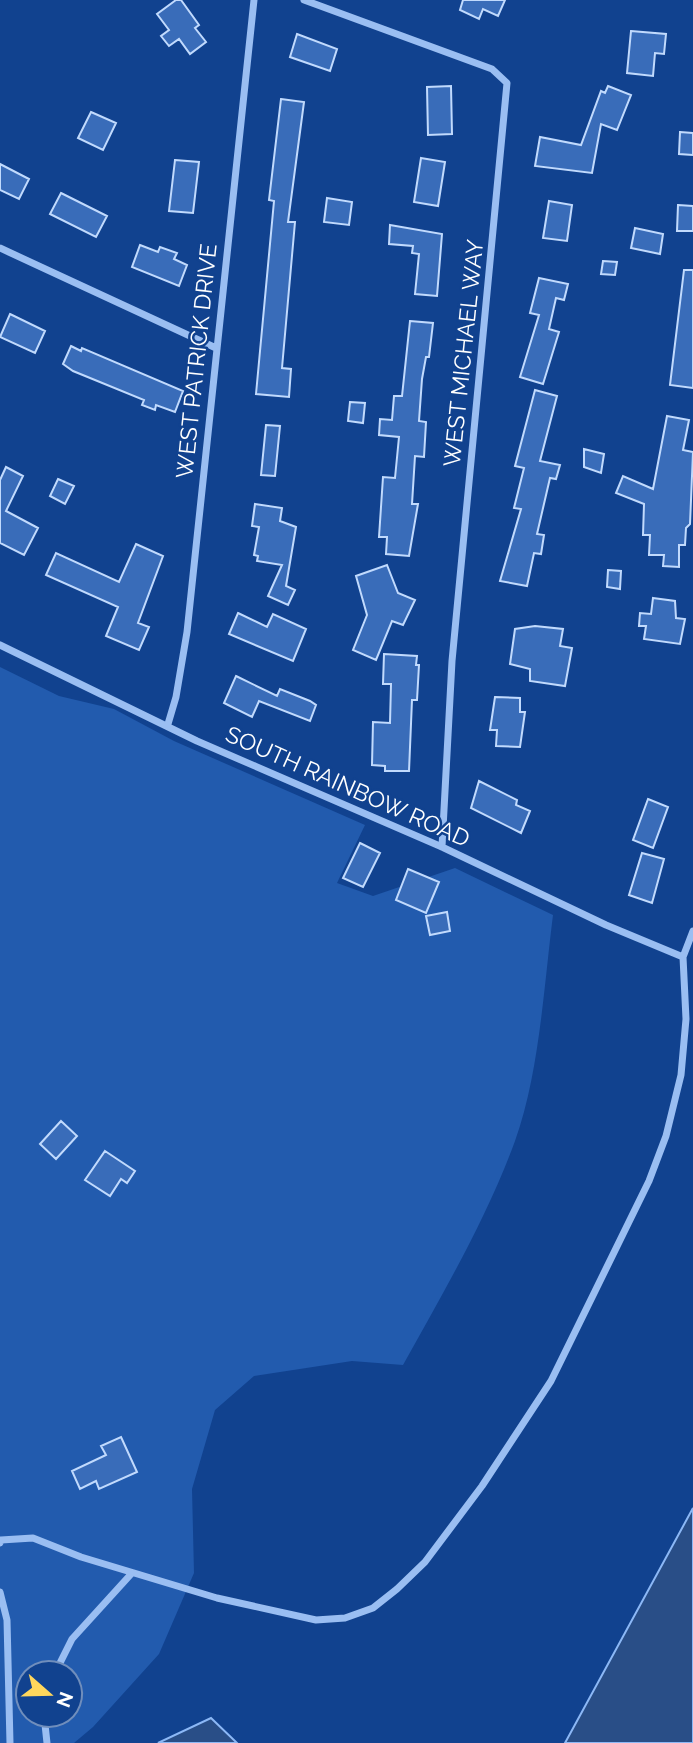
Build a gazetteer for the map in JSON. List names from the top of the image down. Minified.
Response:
{"streets":{"street":["WEST MICHAEL WAY","WEST PATRICK DRIVE","SOUTH RAINBOW ROAD"]},"crossings":[["WEST MICHAEL WAY","SOUTH RAINBOW ROAD"],["WEST PATRICK DRIVE","SOUTH RAINBOW ROAD"]],"north":"right"}
